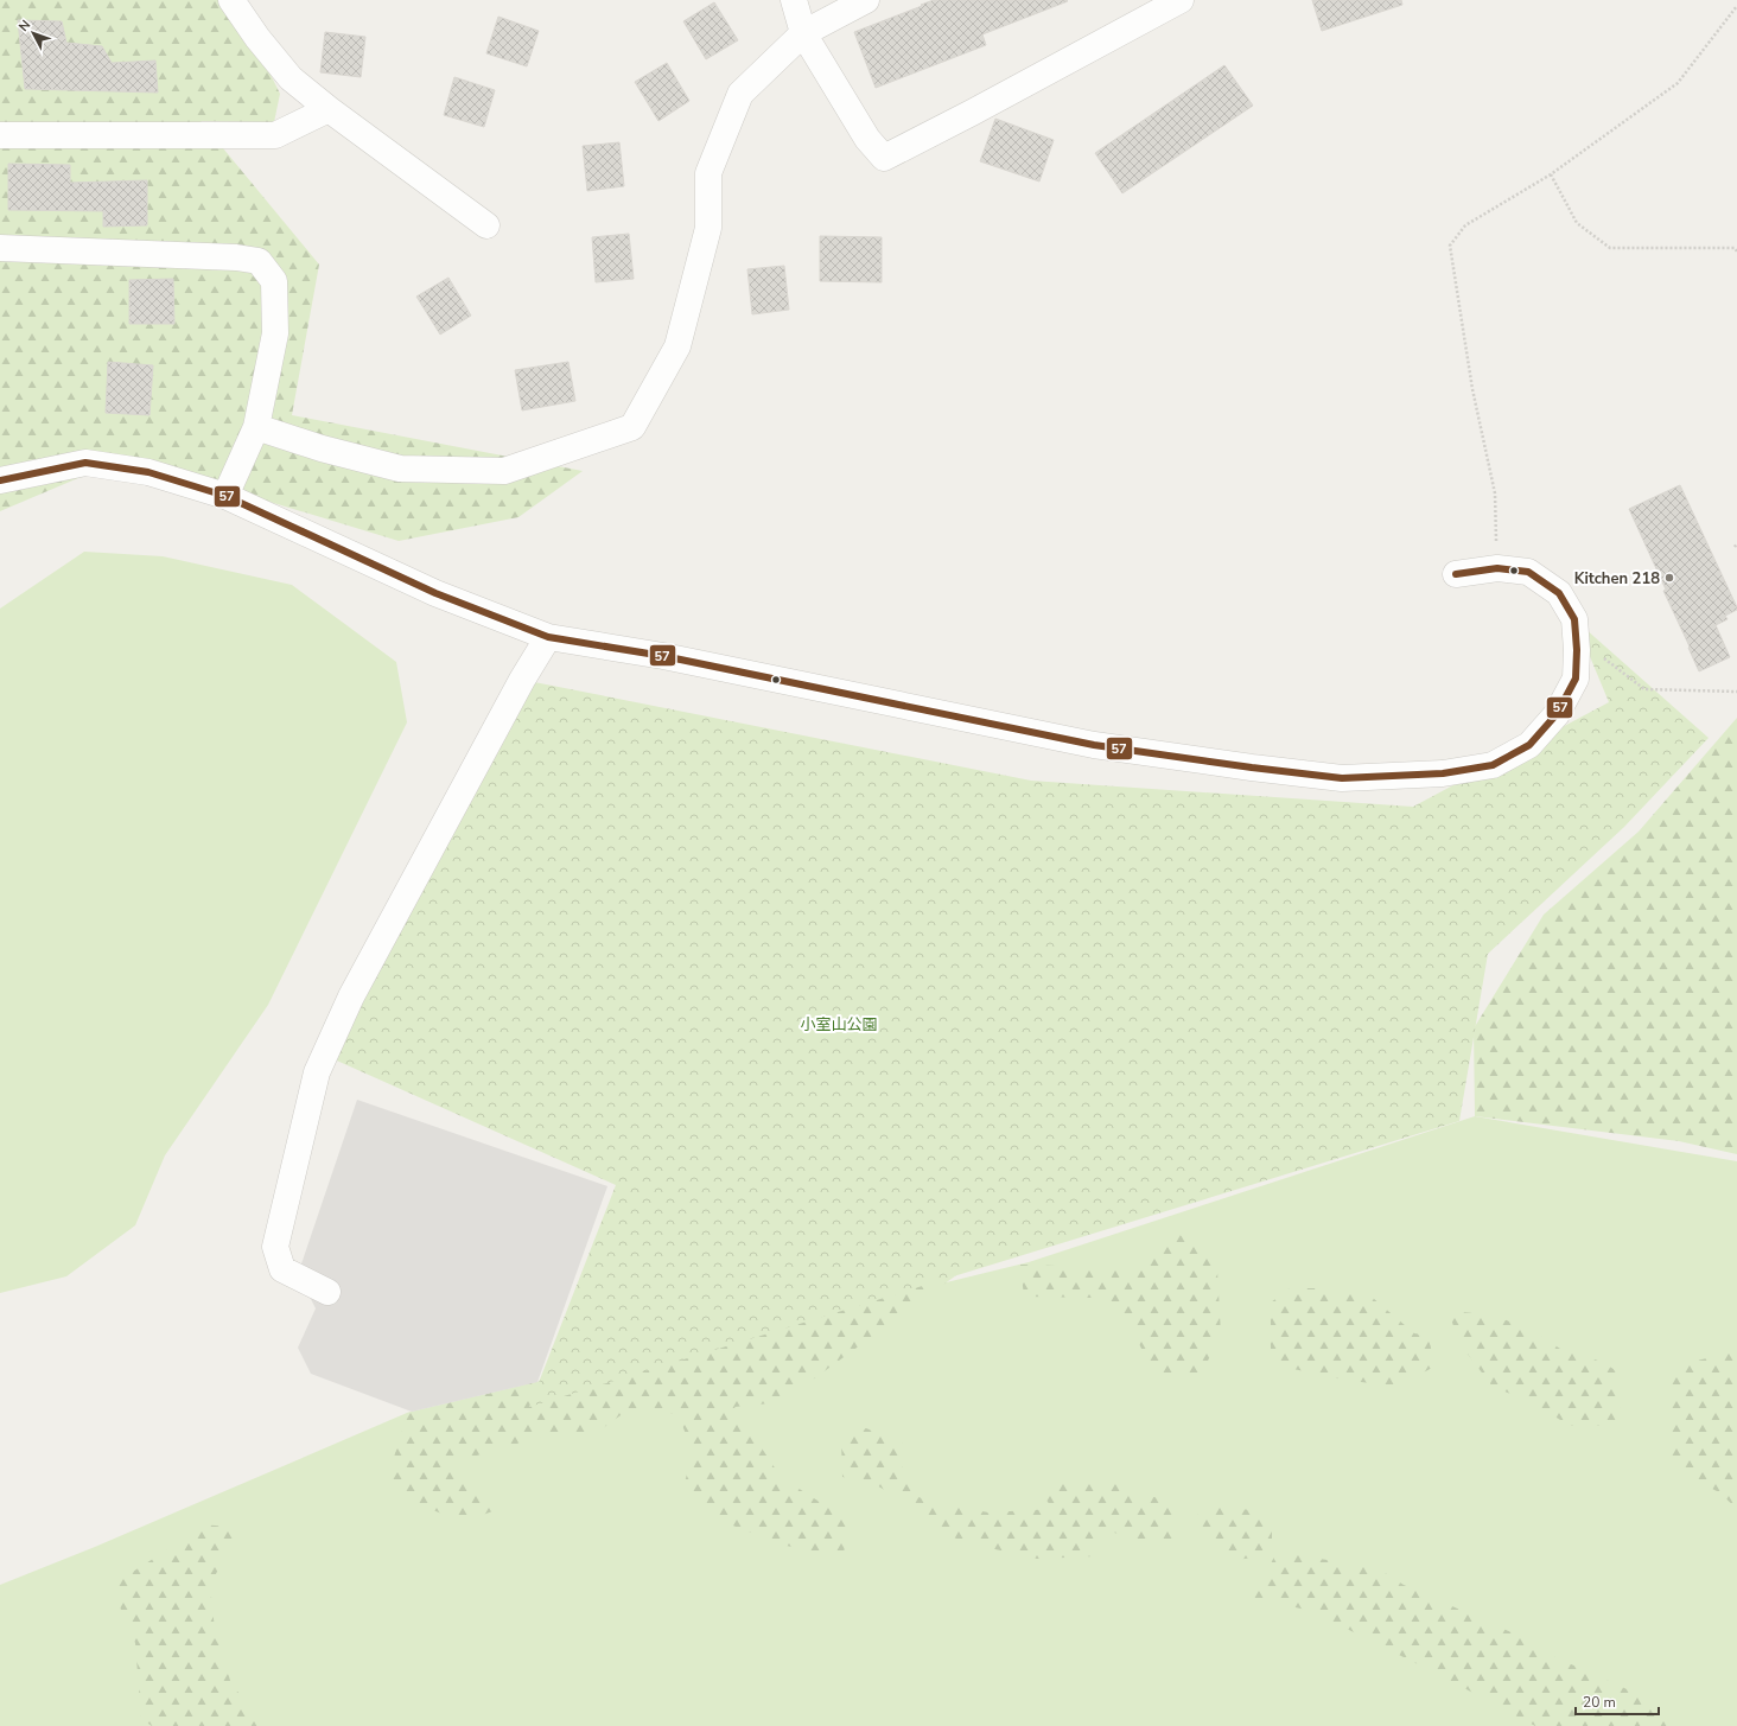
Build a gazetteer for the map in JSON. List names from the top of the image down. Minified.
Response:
{"parks":["小室山公園"],"places":["Kitchen 218"],"lines":["transit line 57"],"scale_bar":"20 m","north":"top left"}
